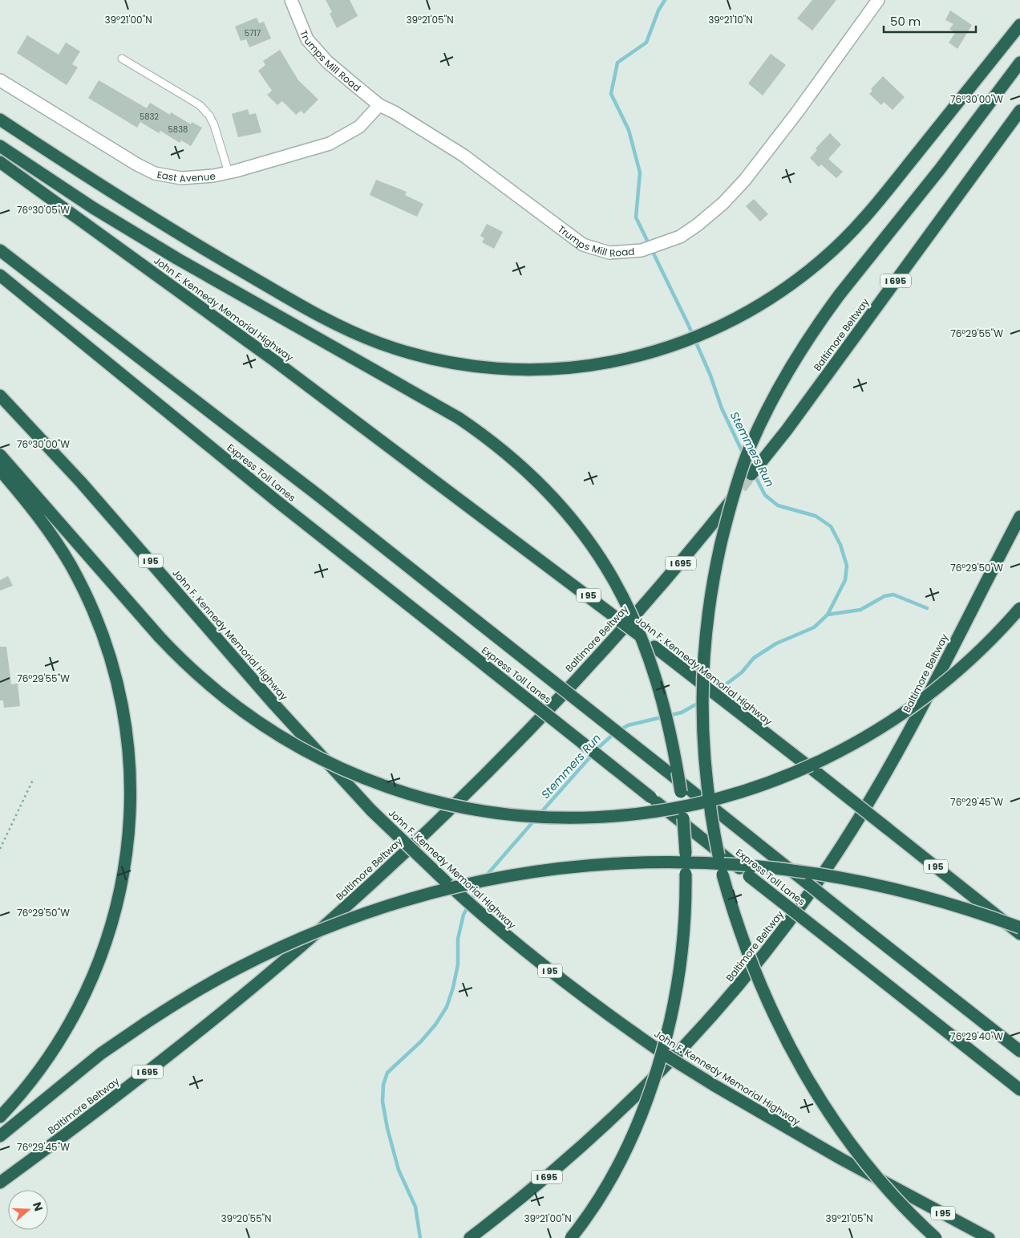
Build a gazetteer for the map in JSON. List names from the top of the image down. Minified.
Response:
{"streets":{"highway":["I 695","John F. Kennedy Memorial Highway","Baltimore Beltway","Express Toll Lanes","I 95"],"street":["Trumps Mill Road","East Avenue"]},"crossings":[["Trumps Mill Road","East Avenue"]],"water":["Stemmers Run"],"house_numbers":["5717","5832","5838"],"scale_bar":"50 m","north":"right","coordinates":["39°21'00\"N","39°21'05\"N","39°21'10\"N","76°30'00\"W","76°30'05\"W","76°29'55\"W","76°29'50\"W","76°29'45\"W","76°29'40\"W","39°20'55\"N"]}
